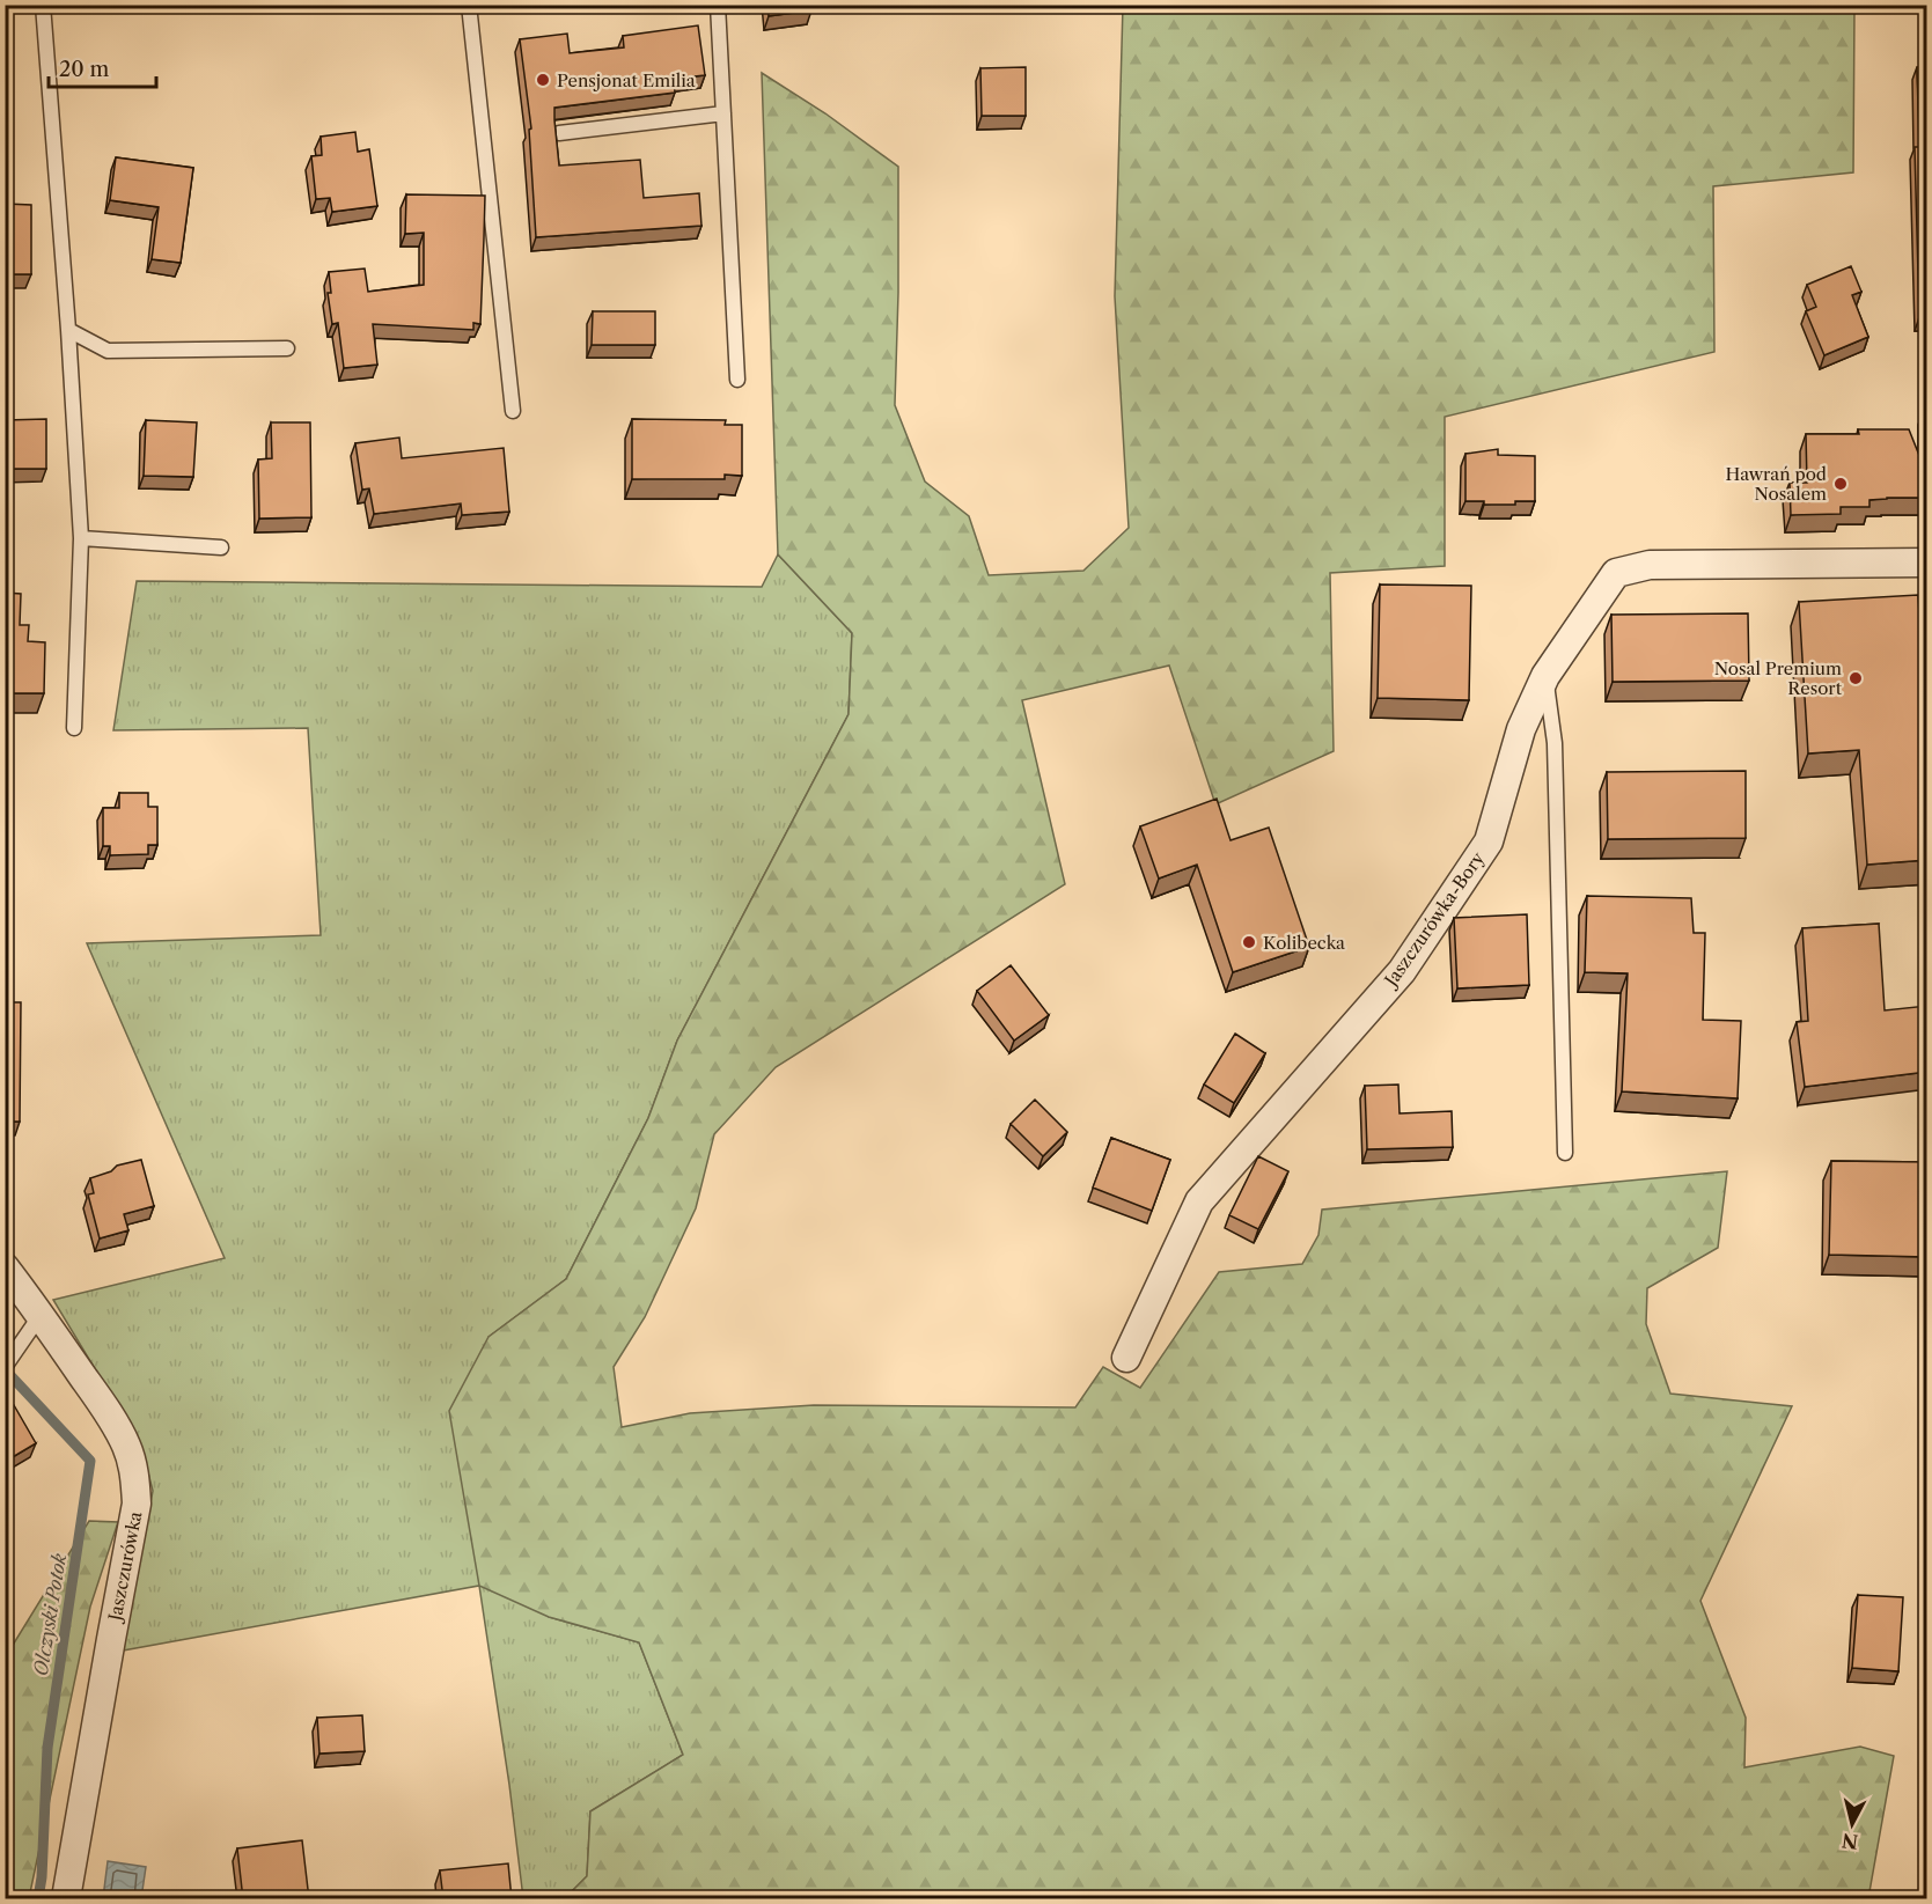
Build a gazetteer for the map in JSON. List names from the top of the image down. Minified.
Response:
{"streets":{"street":["Jaszczurówka-Bory","Jaszczurówka"]},"water":["Olczyski Potok"],"places":["Pensjonat Emilia","Hawrań pod Nosalem","Nosal Premium Resort","Kolibecka"],"scale_bar":"20 m","north":"bottom"}
